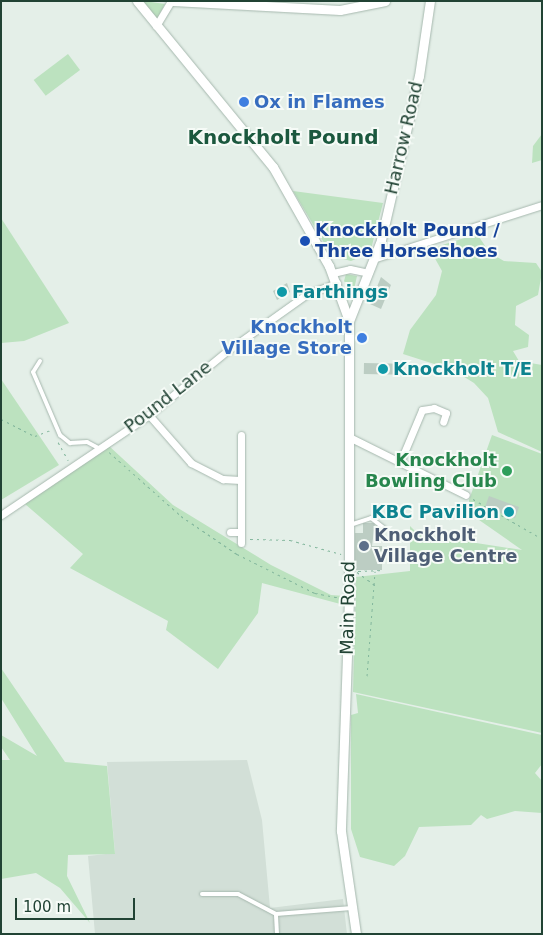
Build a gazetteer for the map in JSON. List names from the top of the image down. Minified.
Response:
{"streets":{"street":["Harrow Road","Pound Lane","Main Road"]},"crossings":[["Harrow Road","Main Road"],["Pound Lane","Main Road"]],"districts":["Knockholt Pound"],"places":["Ox in Flames","Knockholt Pound / Three Horseshoes","Farthings","Knockholt Village Store","Knockholt T/E","Knockholt Bowling Club","KBC Pavilion","Knockholt Village Centre"],"scale_bar":"100 m"}
